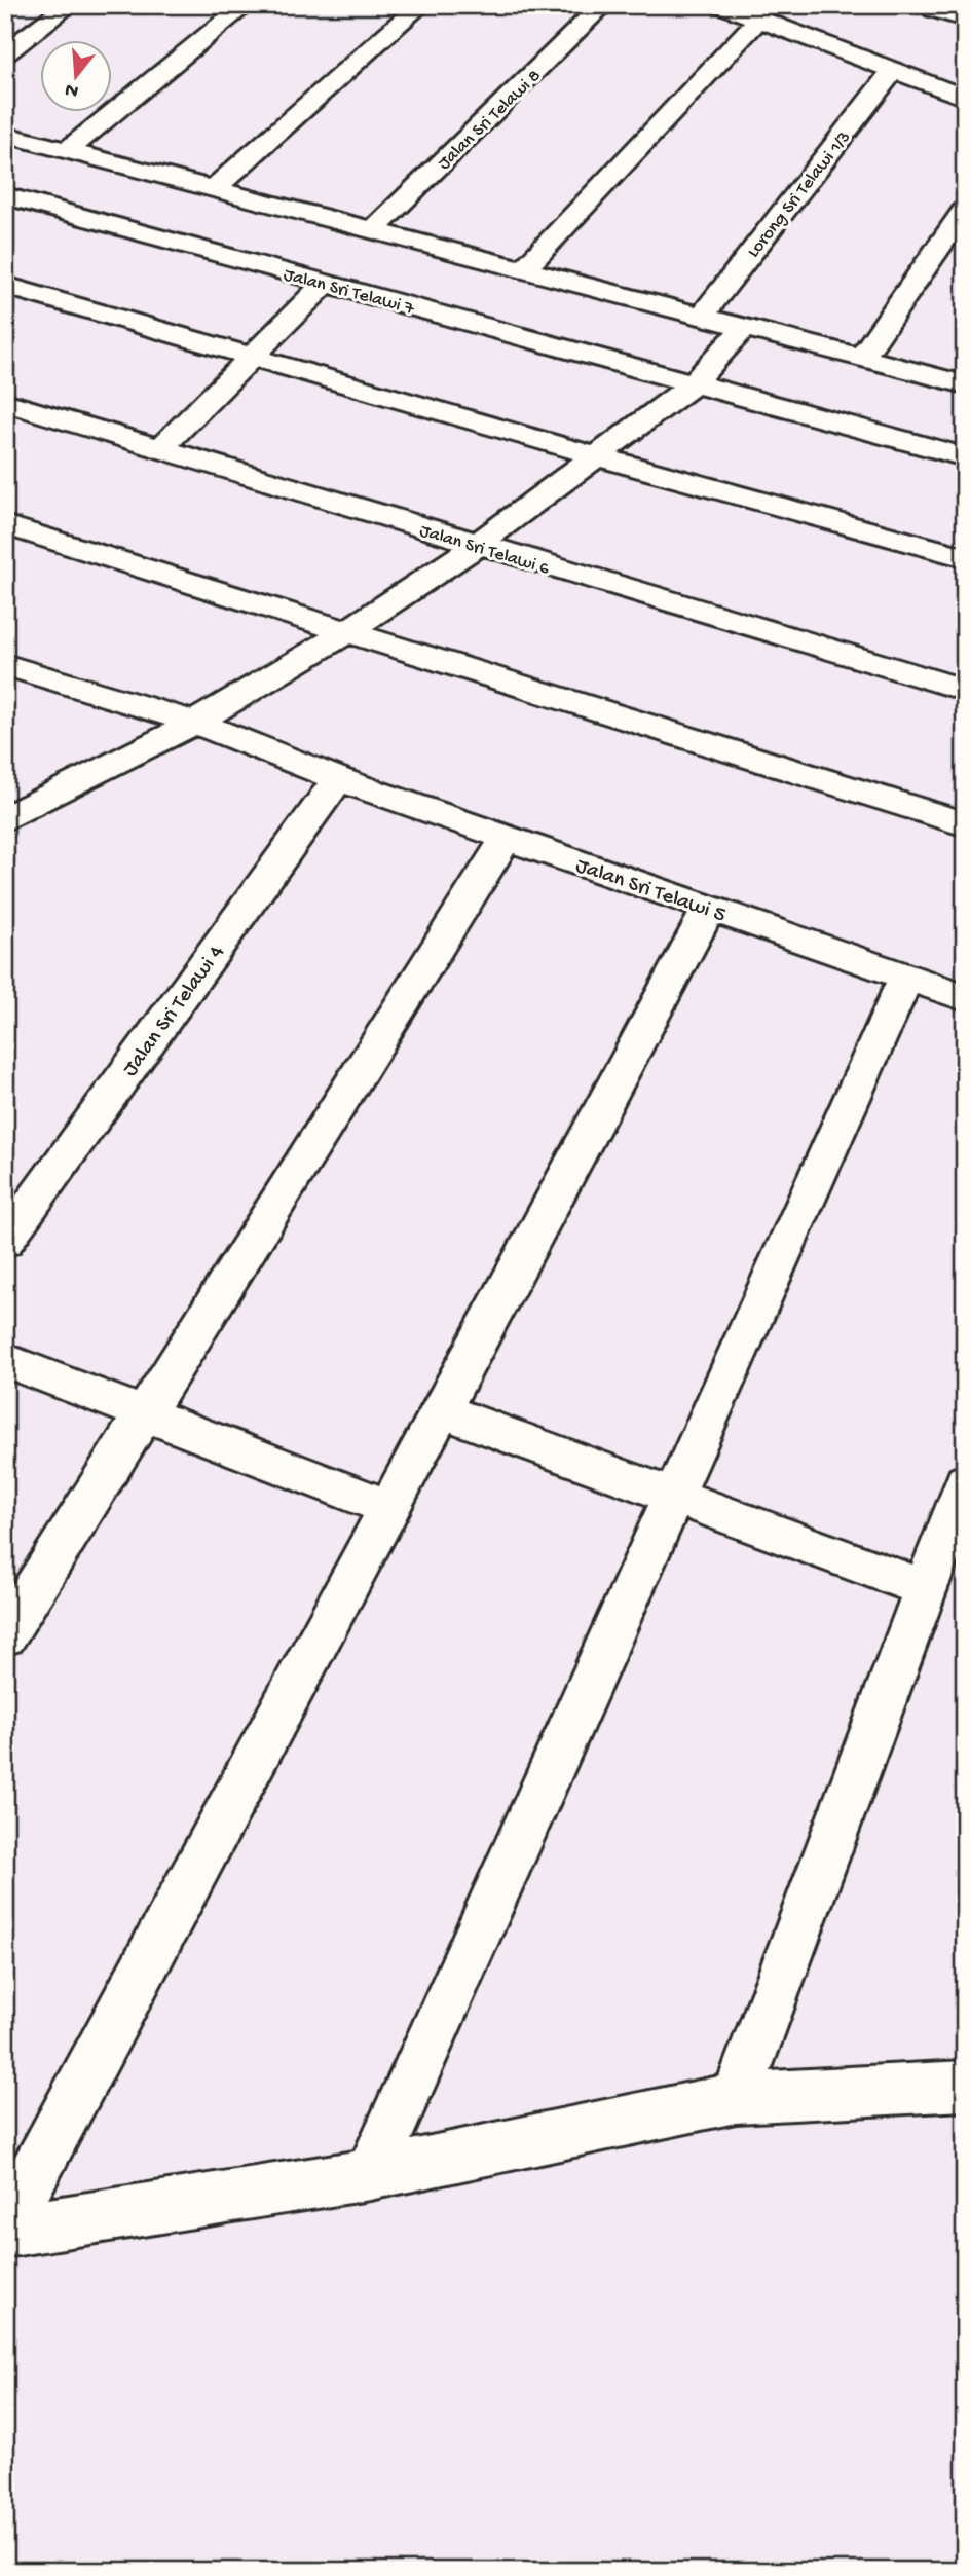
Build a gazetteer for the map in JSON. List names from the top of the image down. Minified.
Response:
{"streets":{"street":["Jalan Sri Telawi 8","Lorong Sri Telawi 1/3","Jalan Sri Telawi 7","Jalan Sri Telawi 6","Jalan Sri Telawi 5","Jalan Sri Telawi 4"]},"crossings":[["Jalan Sri Telawi 5","Jalan Sri Telawi 4"]],"north":"bottom"}
